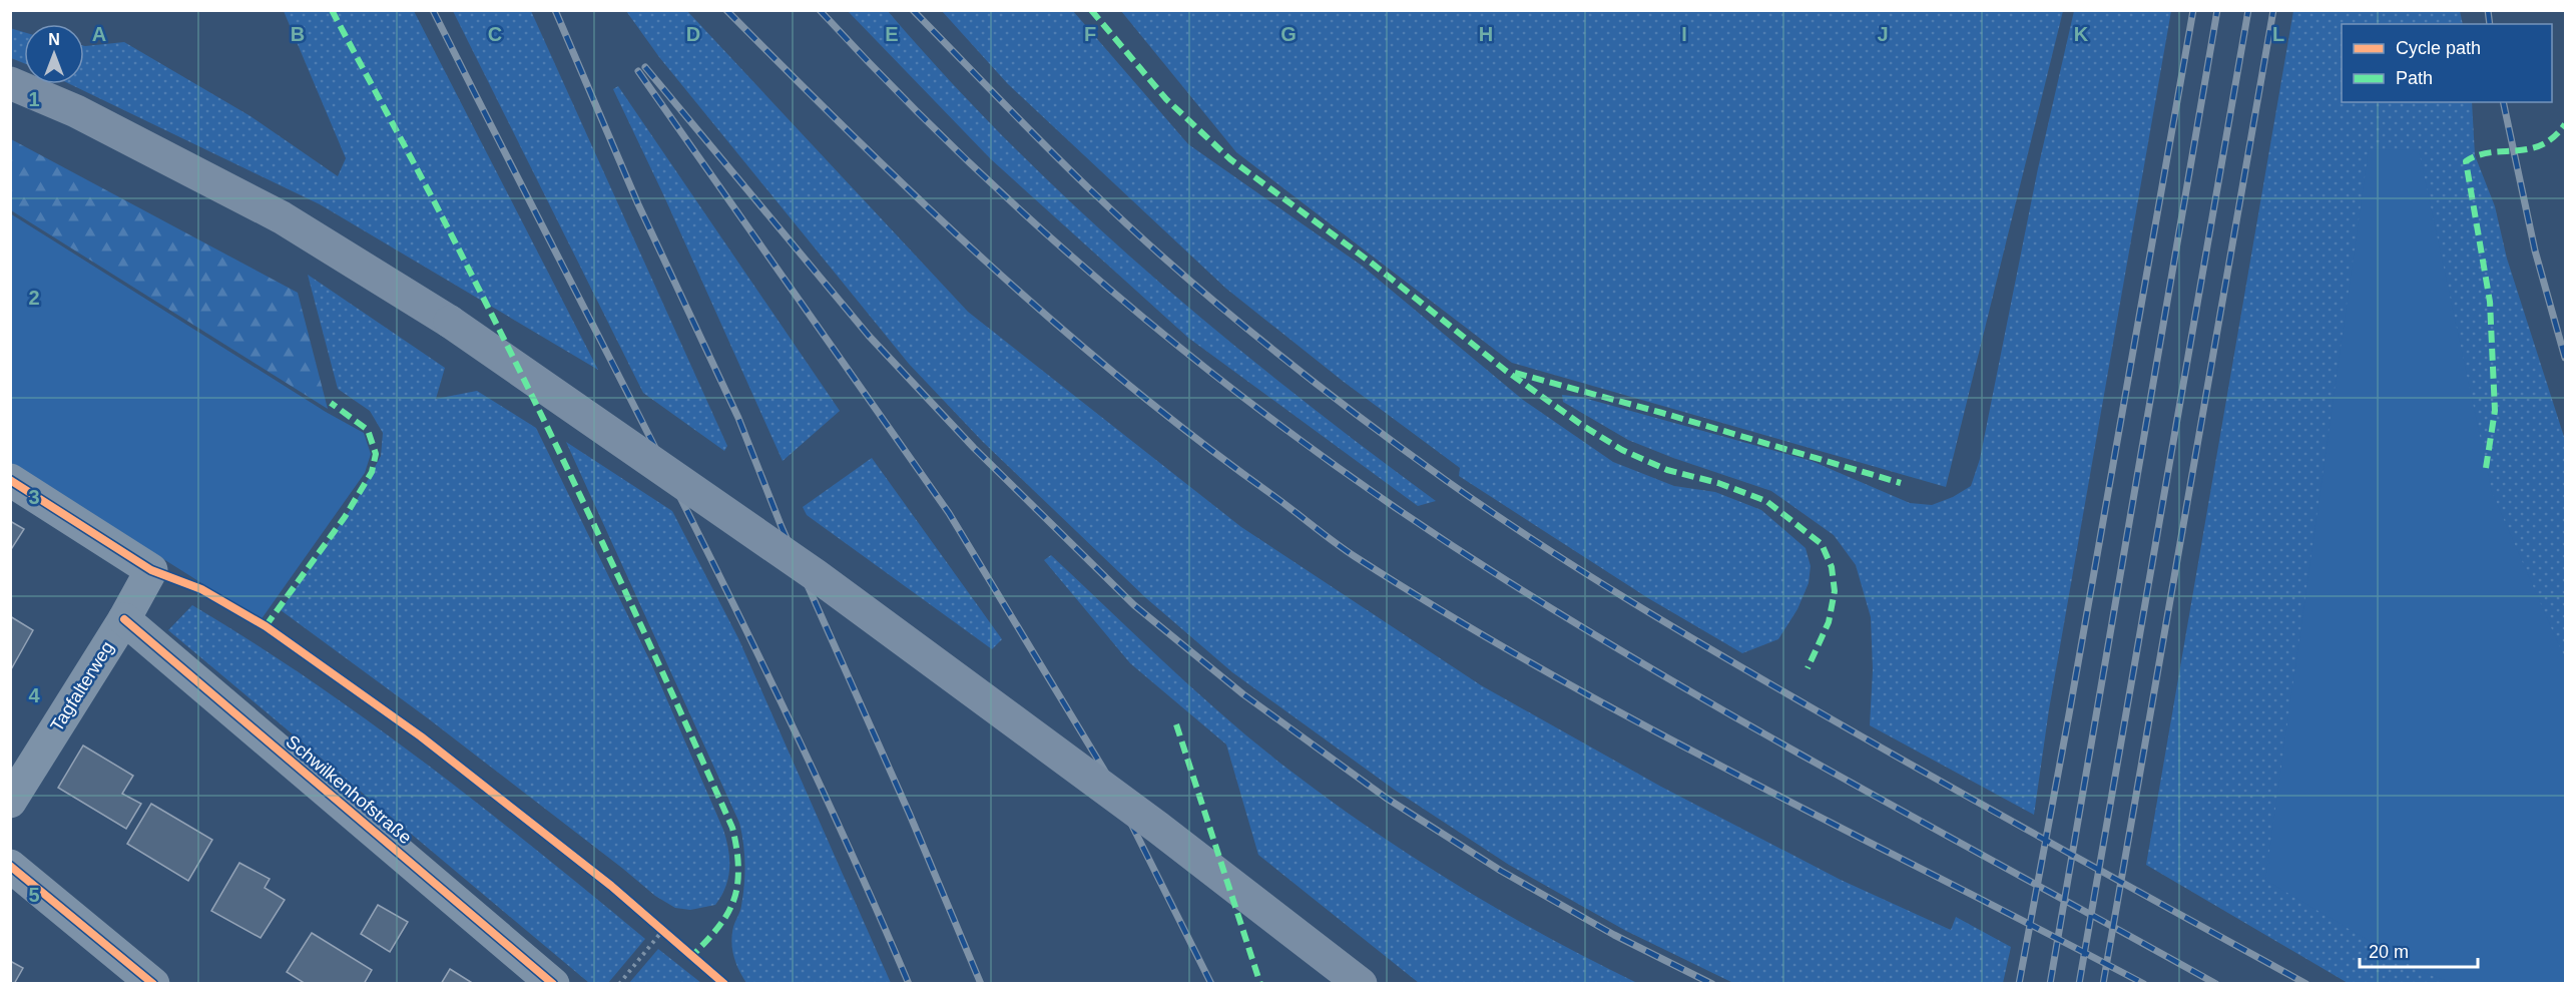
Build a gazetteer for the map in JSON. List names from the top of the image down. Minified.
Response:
{"streets":{"street":["Tagfalterweg","Schwilkenhofstraße"]},"crossings":[["Tagfalterweg","Schwilkenhofstraße"]],"legend":["Cycle path","Path"],"scale_bar":"20 m","north":"top","grid":{"columns":["A","B","C","D","E","F","G","H","I","J","K","L"],"rows":["1","2","3","4","5"]}}
